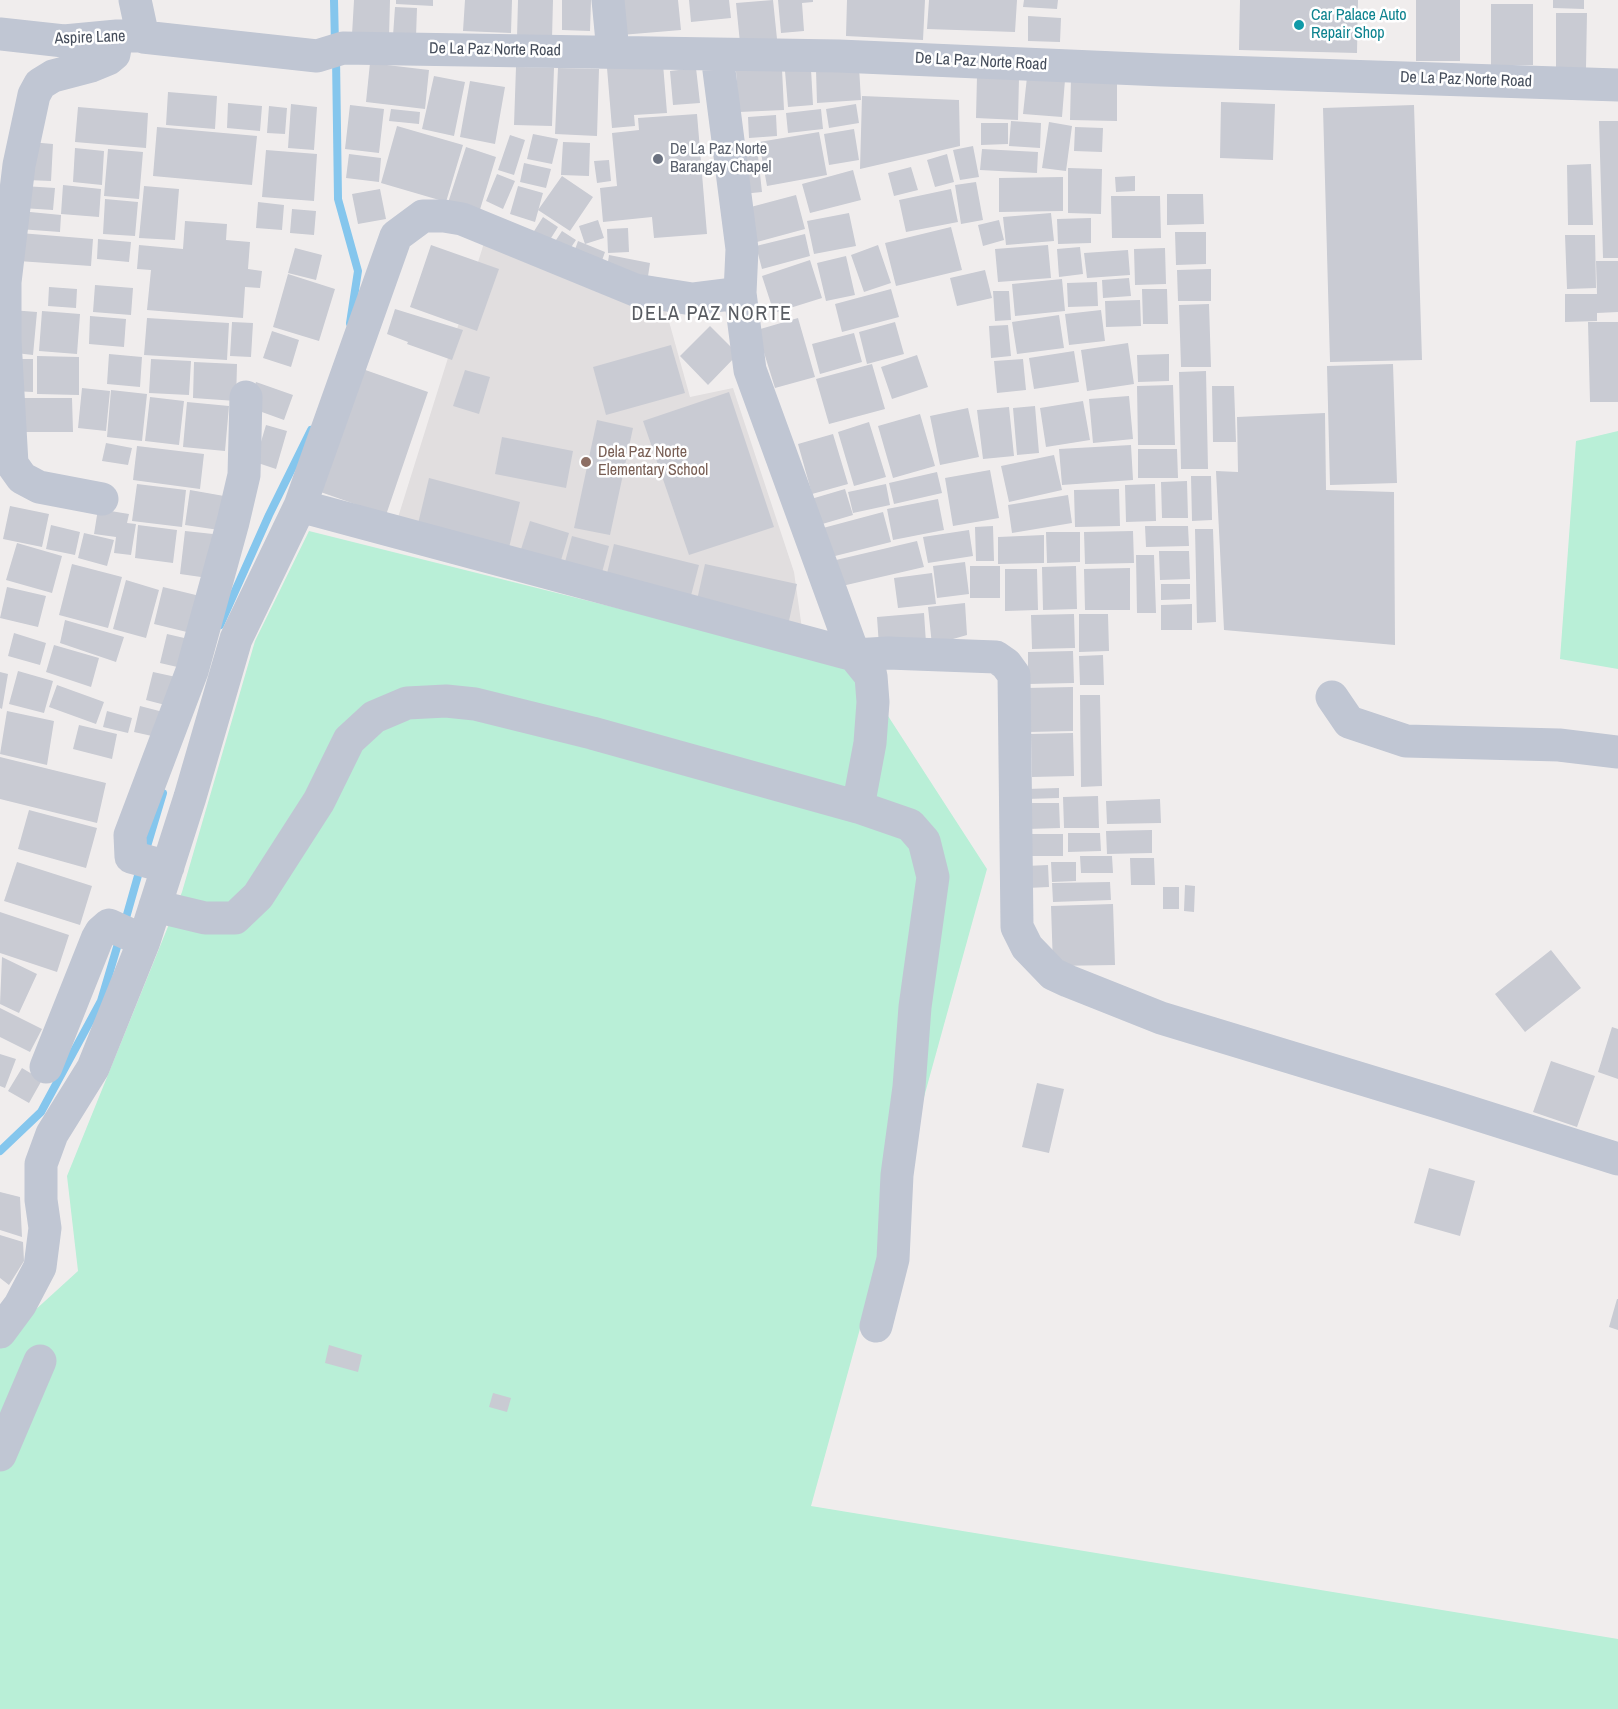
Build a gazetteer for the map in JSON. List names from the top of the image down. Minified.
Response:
{"streets":{"street":["Aspire Lane","De La Paz Norte Road"]},"crossings":[["Aspire Lane","De La Paz Norte Road"]],"districts":["DELA PAZ NORTE"],"places":["Car Palace Auto Repair Shop","De La Paz Norte Barangay Chapel","Dela Paz Norte Elementary School"]}
